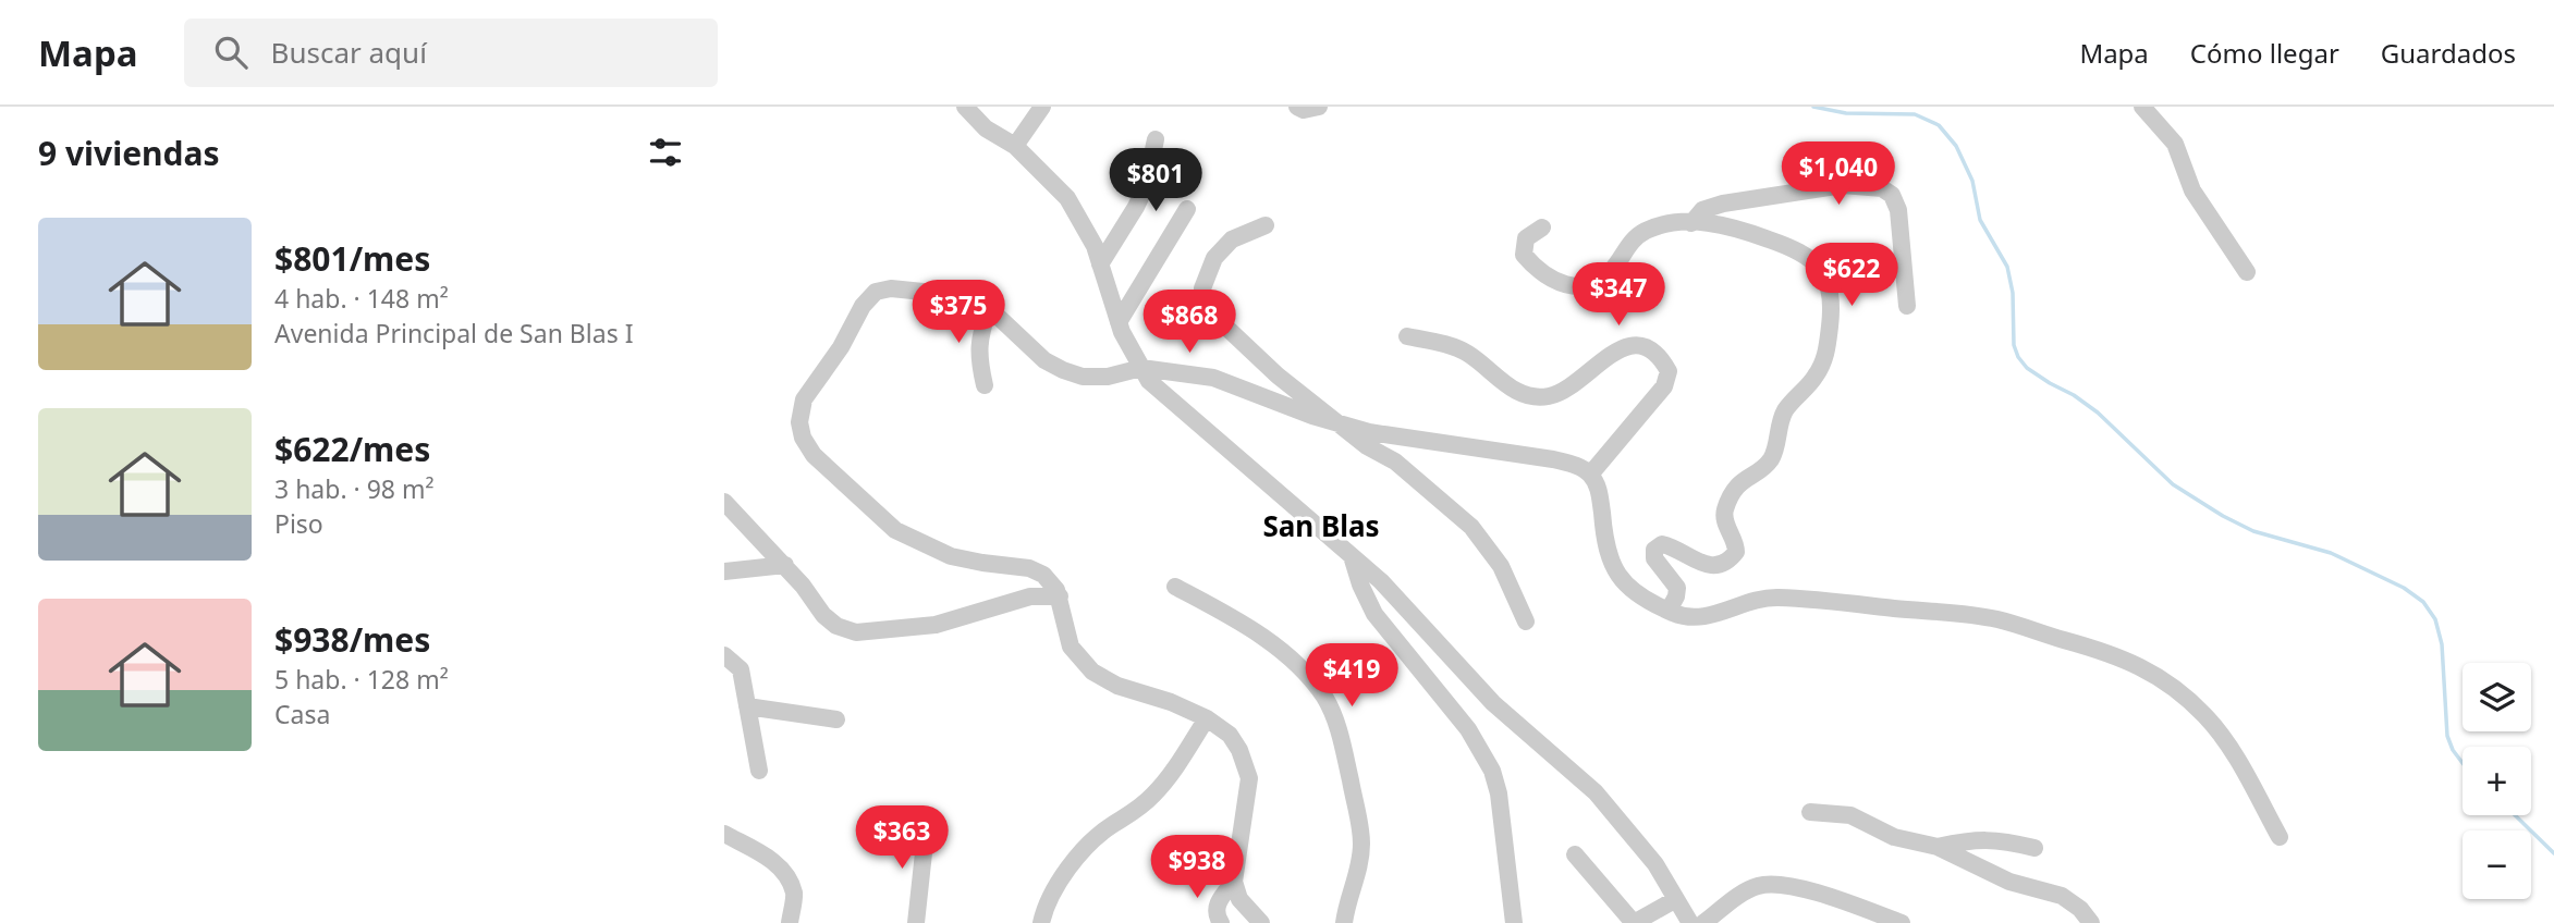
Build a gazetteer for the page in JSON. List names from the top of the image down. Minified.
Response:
{"districts":["San Blas"],"page":{"header":"Mapa","search":"Buscar aquí","nav":["Mapa","Cómo llegar","Guardados"],"heading":"9 viviendas","price":["$1,040","$801","$622","$347","$375","$868","$419","$363","$938"],"list":[{"name":"$801/mes","note":"4 hab. · 148 m² · Avenida Principal de San Blas I"},{"name":"$622/mes","note":"3 hab. · 98 m² · Piso"},{"name":"$938/mes","note":"5 hab. · 128 m² · Casa"}],"map_buttons":["+","−"]}}
